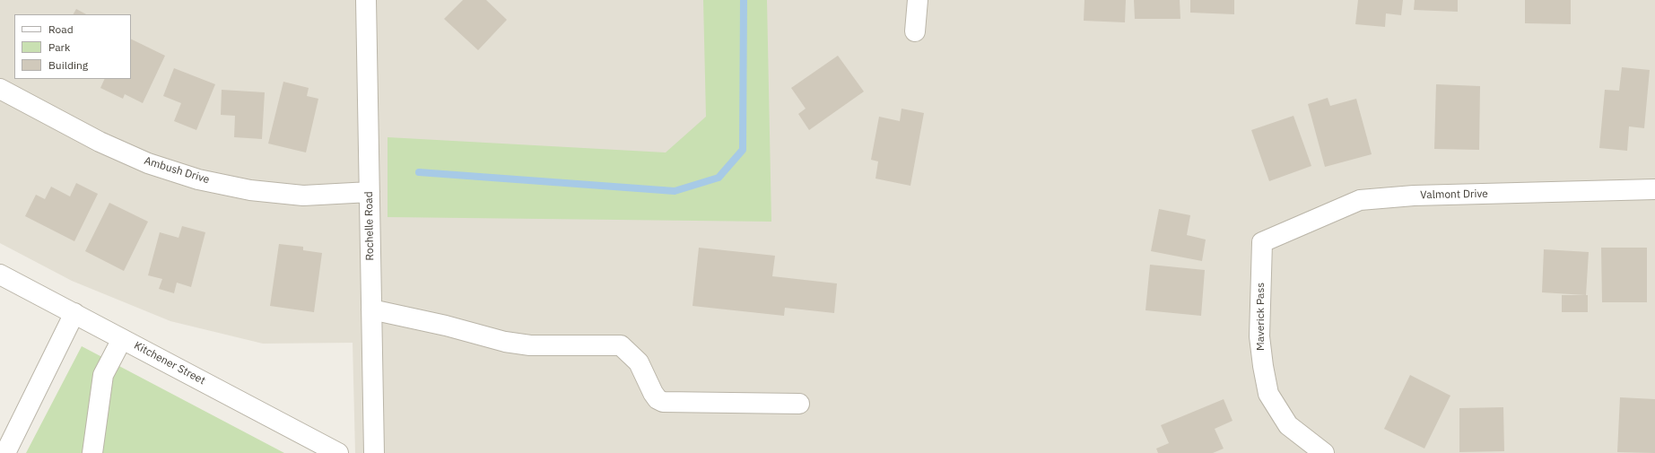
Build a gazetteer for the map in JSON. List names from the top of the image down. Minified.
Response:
{"streets":{"street":["Ambush Drive","Valmont Drive","Rochelle Road","Maverick Pass","Kitchener Street"]},"crossings":[["Ambush Drive","Rochelle Road"],["Valmont Drive","Maverick Pass"]],"legend":["Road","Park","Building"]}
